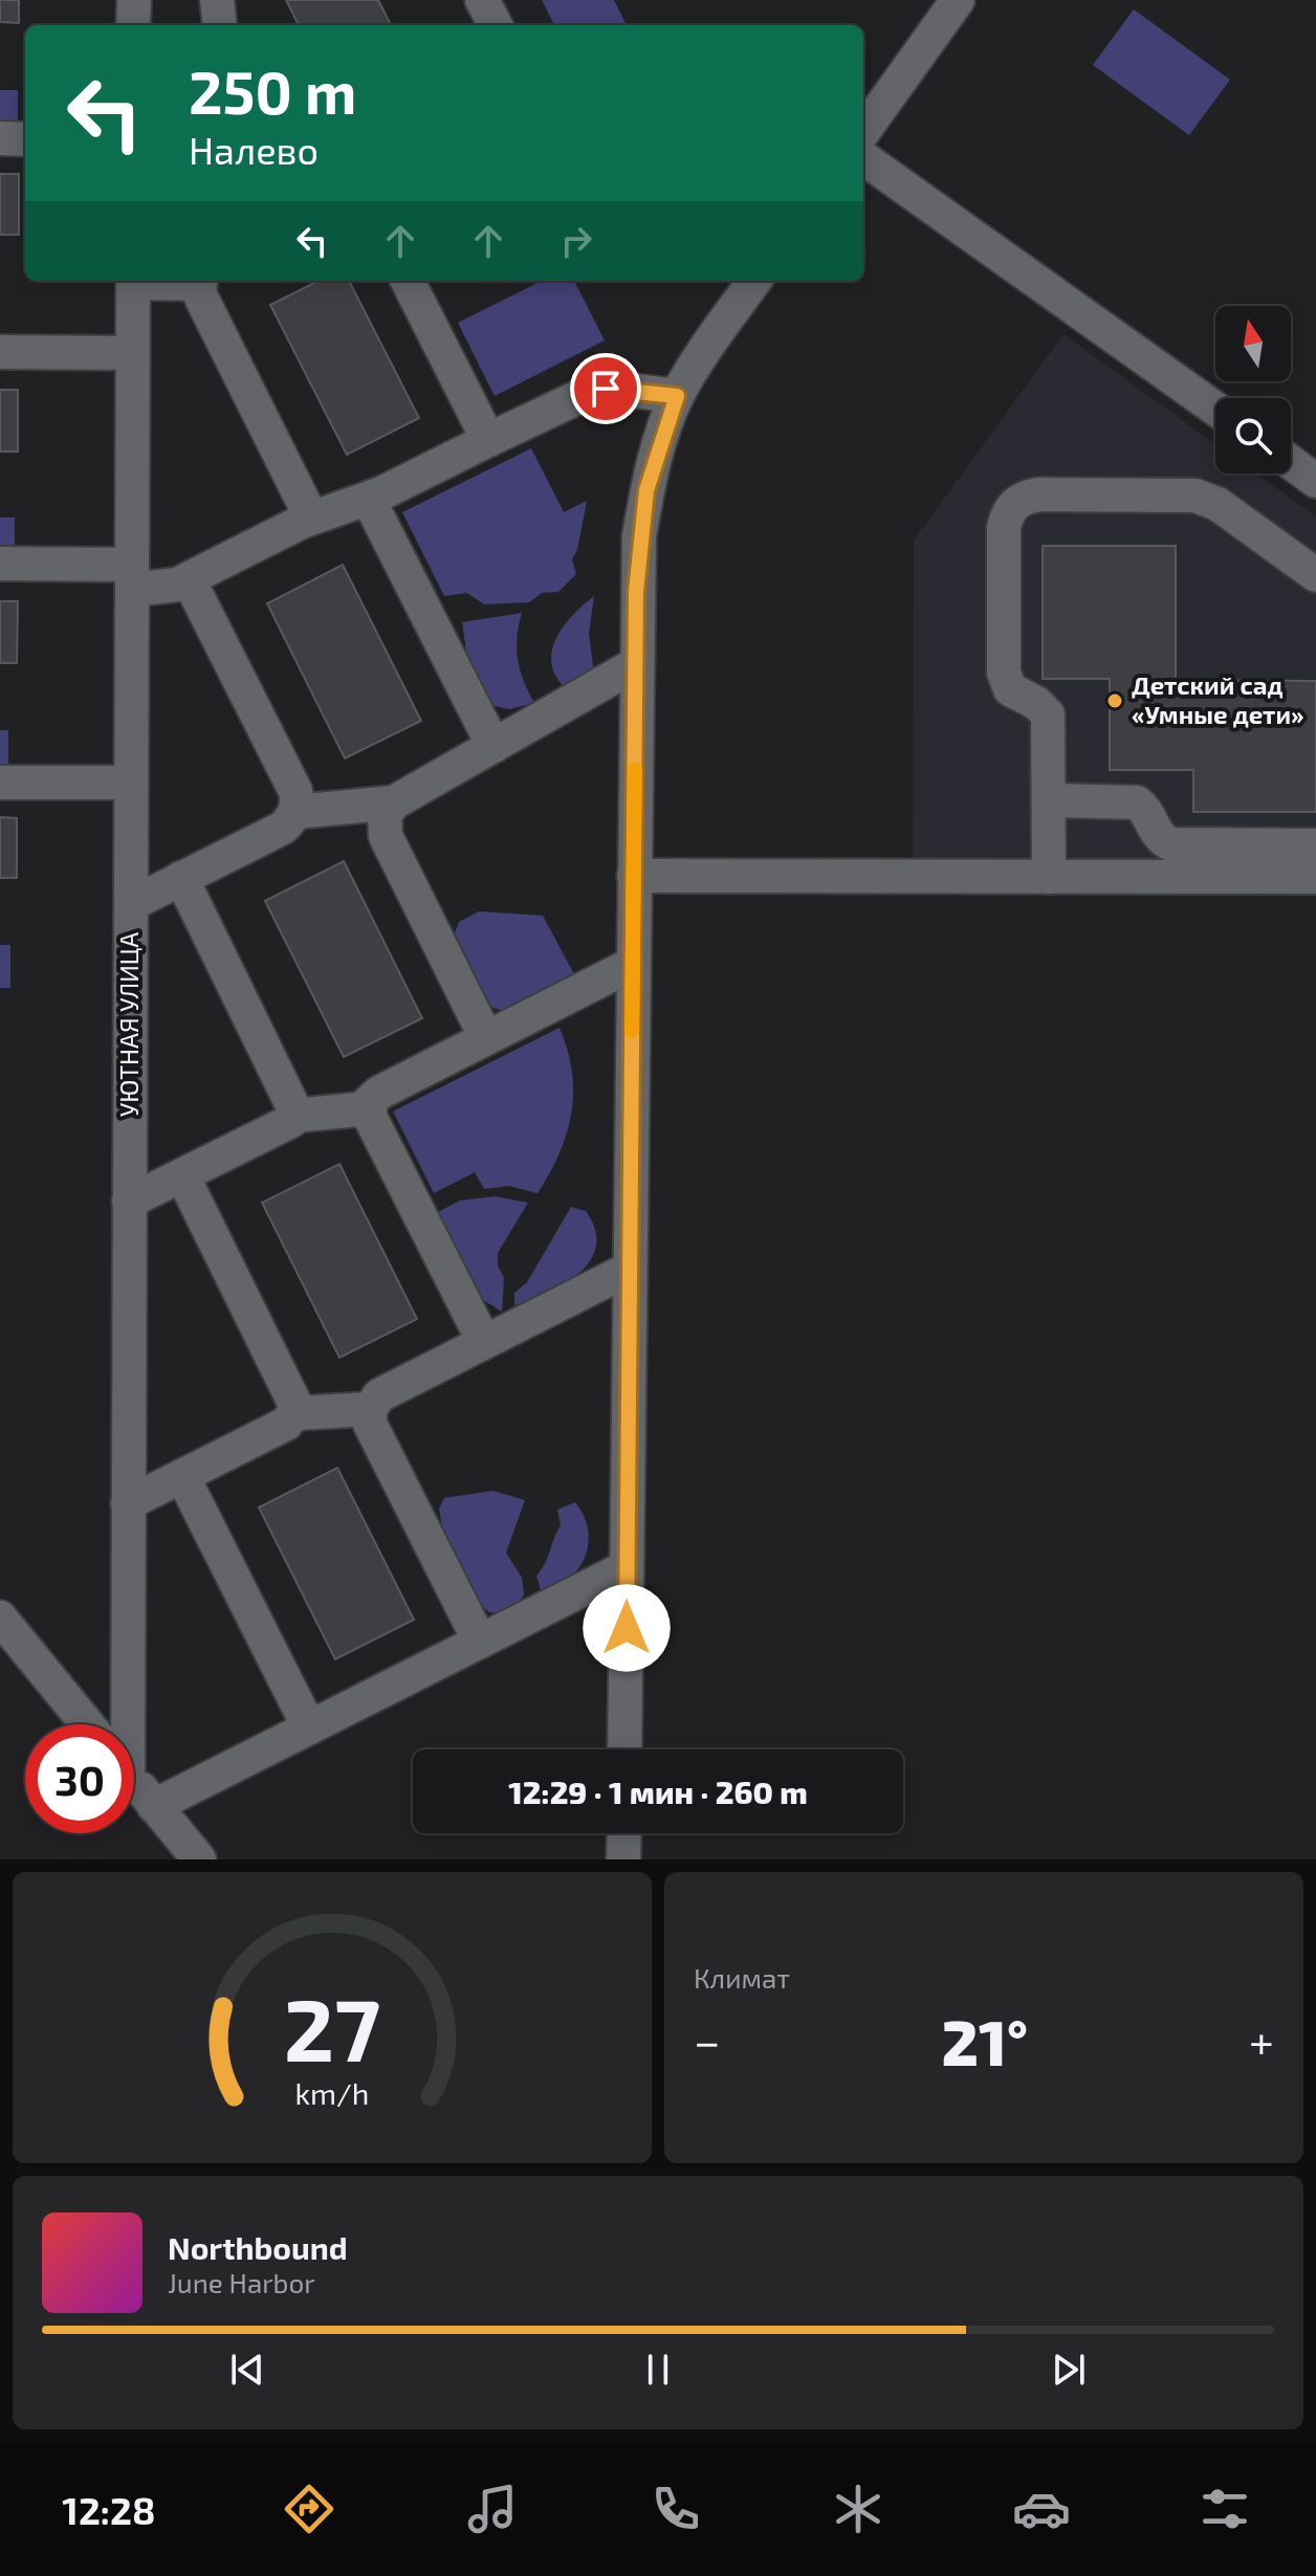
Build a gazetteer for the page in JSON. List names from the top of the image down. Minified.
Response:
{"streets":{"street":["УЮТНАЯ УЛИЦА"]},"places":["Детский сад «Умные дети»"],"north":"top","page":{"turn":["250 m","Налево"],"limit":"30","trip":"12:29 · 1 мин · 260 m","tile":"Климат","heat":["−","21°","+"],"song":["Northbound","June Harbor"],"tabs":"12:28","gauge":["27","km/h"]}}
